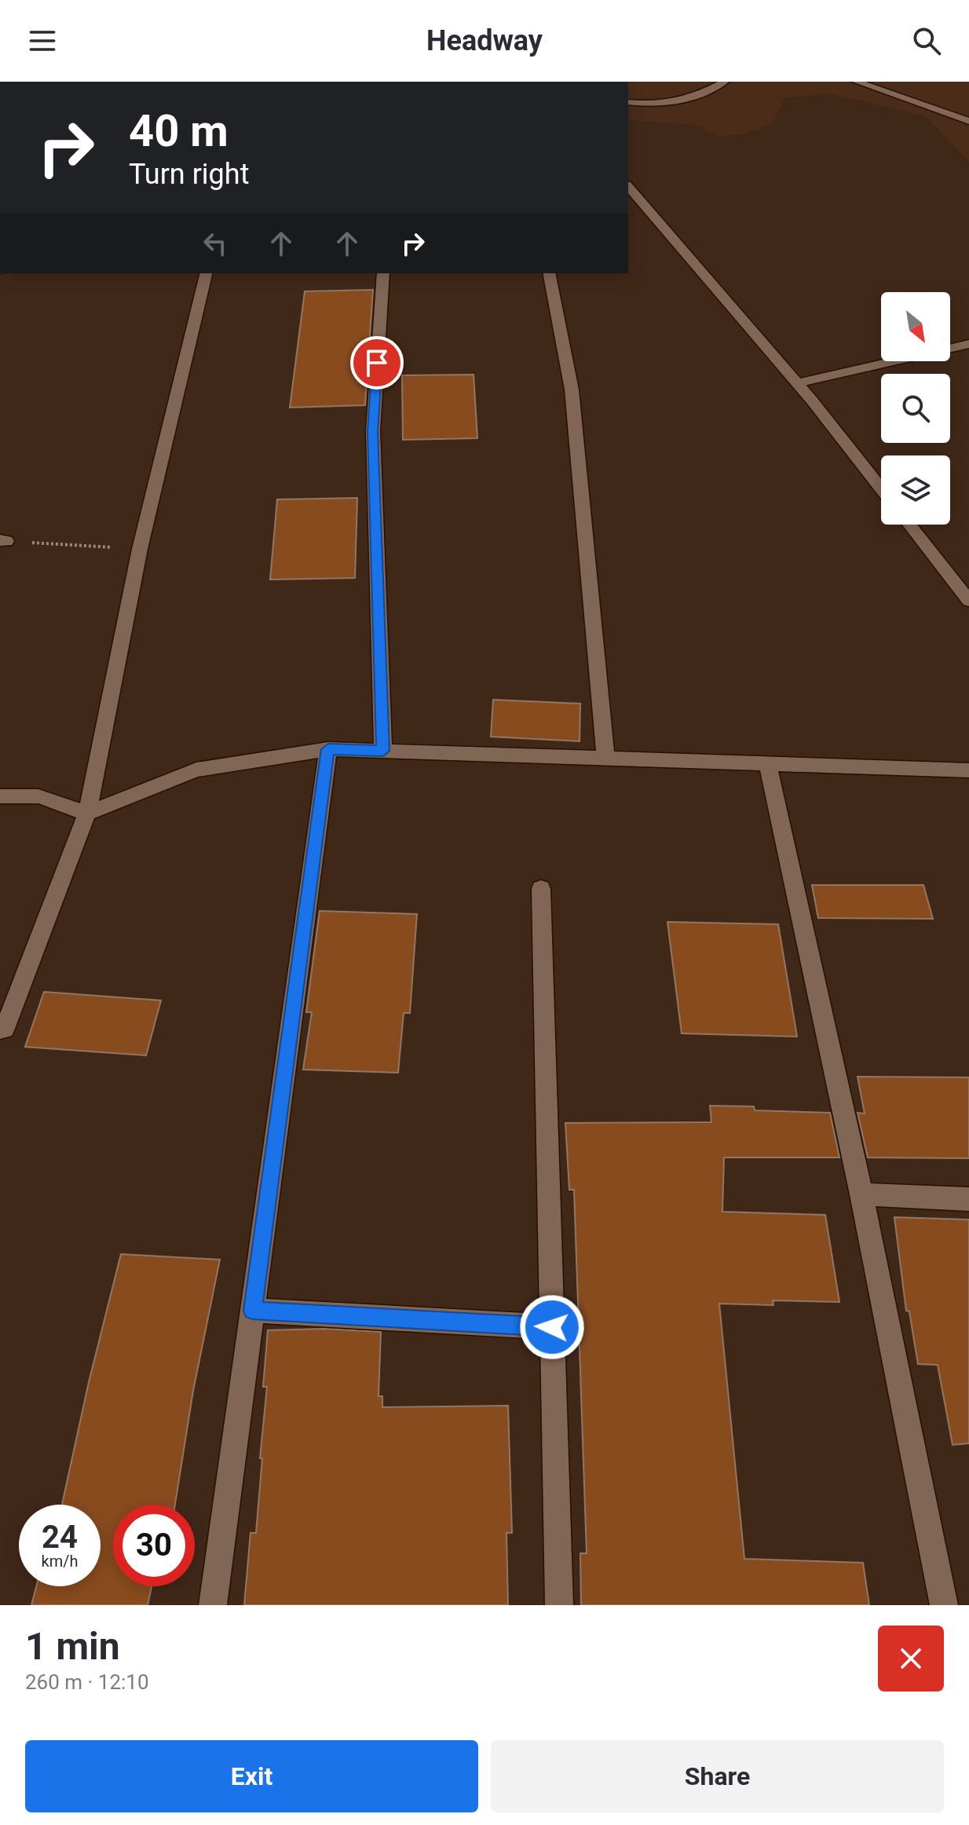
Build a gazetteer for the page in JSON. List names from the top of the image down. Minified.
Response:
{"north":"bottom right","page":{"header":"Headway","turn":["40 m","Turn right"],"speed":"24 km/h","limit":"30","heading":["1 min","260 m · 12:10"],"buttons":["Exit","Share"]}}
